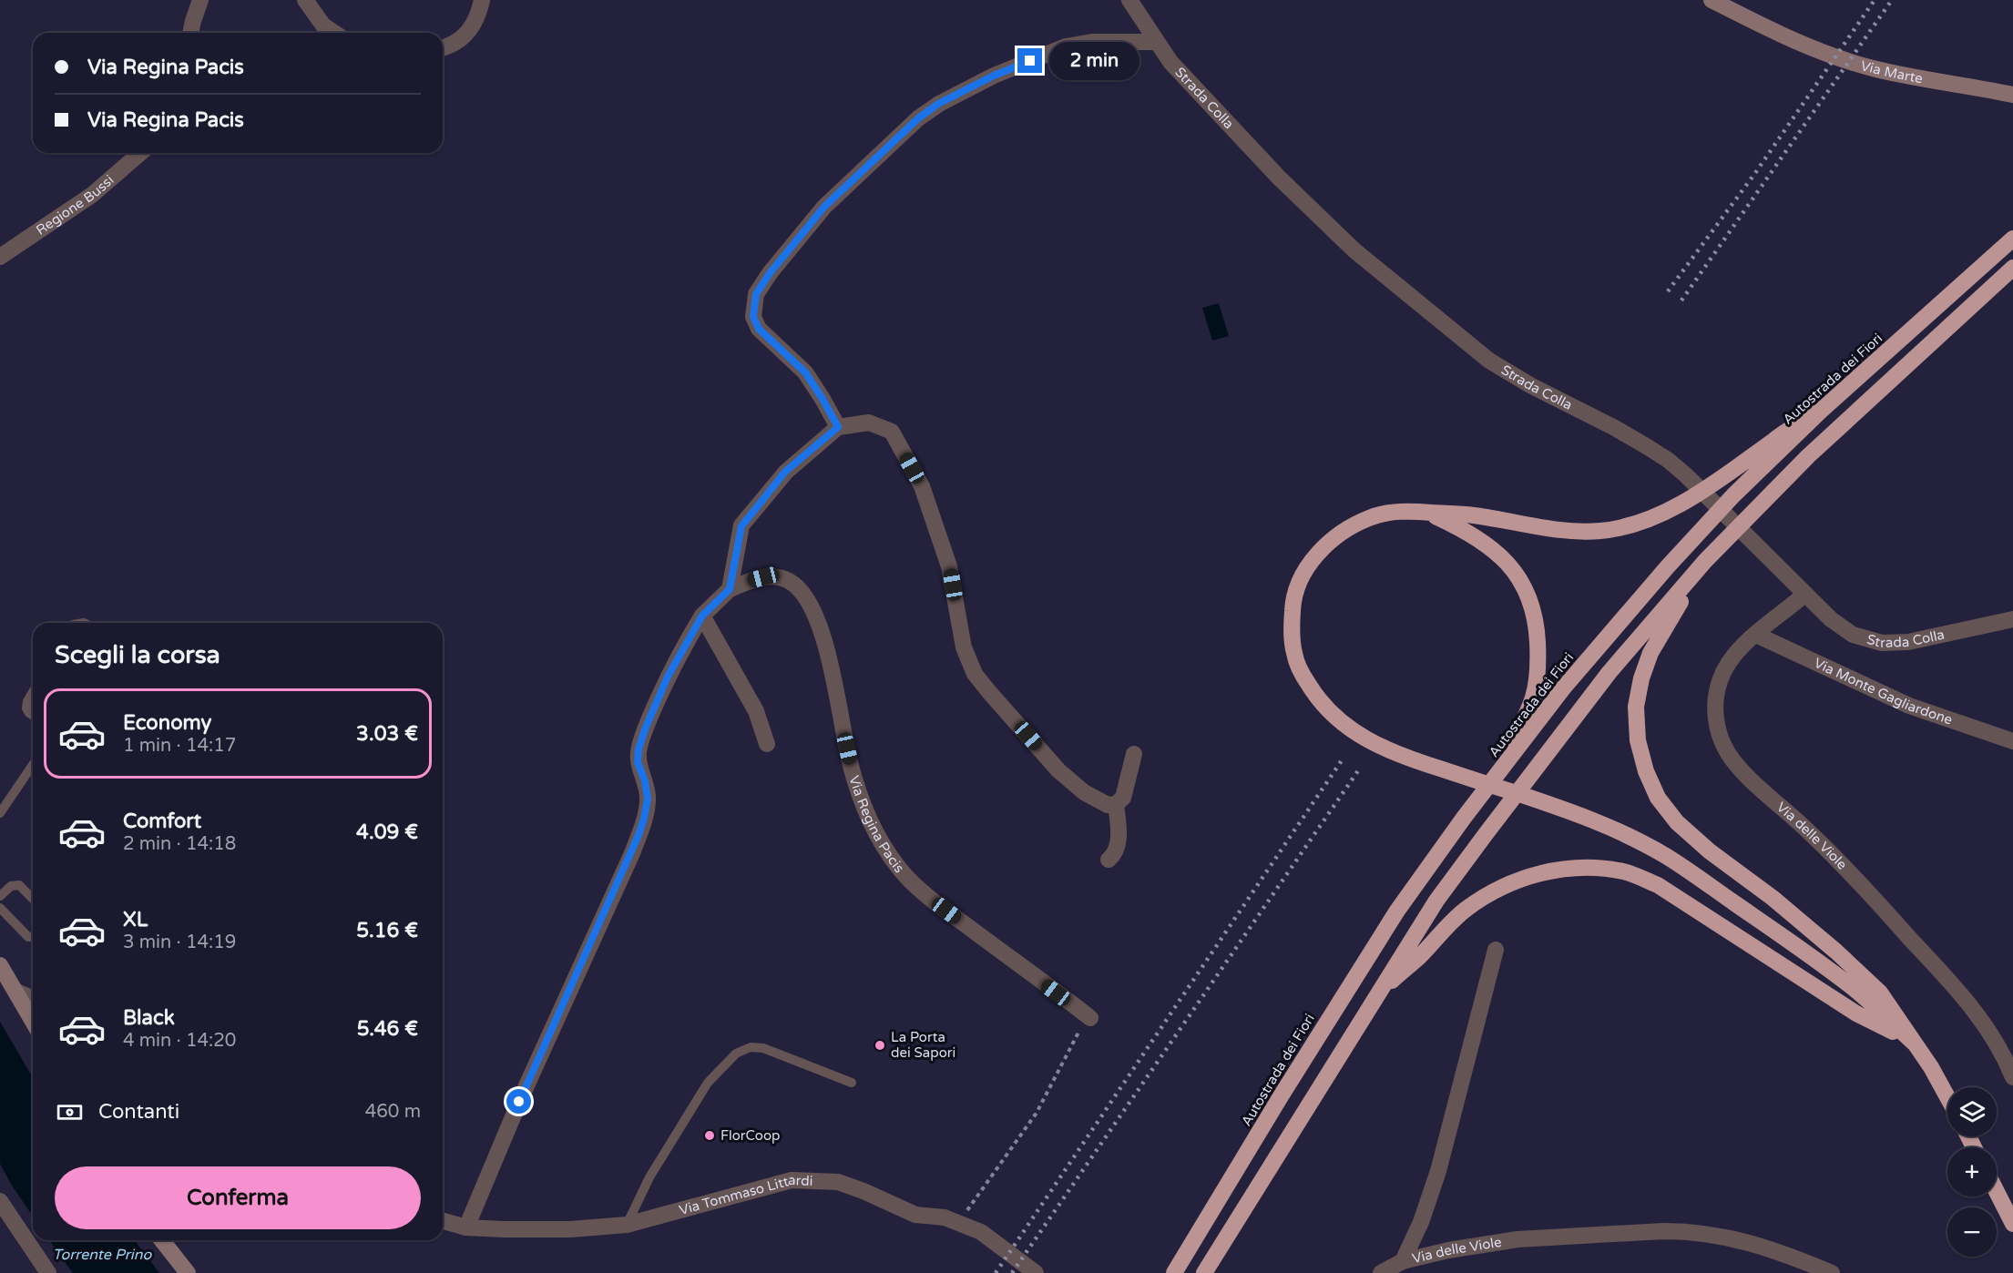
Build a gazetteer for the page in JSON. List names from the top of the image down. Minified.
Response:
{"streets":{"highway":["Autostrada dei Fiori"],"main road":["Via Marte"],"street":["Strada Colla","Regione Bussi","Via Monte Gagliardone","Via Regina Pacis","Via delle Viole","Via Tommaso Littardi"]},"crossings":[["Strada Colla","Via delle Viole"],["Via Monte Gagliardone","Via delle Viole"],["Via Regina Pacis","Via Tommaso Littardi"]],"water":["Torrente Prino"],"places":["La Porta dei Sapori","FlorCoop"],"page":{"banner":["Via Regina Pacis","Via Regina Pacis"],"bubble":"2 min","heading":"Scegli la corsa","list":[{"name":"Economy","note":"1 min · 14:17","value":"3.03 €"},{"name":"Comfort","note":"2 min · 14:18","value":"4.09 €"},{"name":"XL","note":"3 min · 14:19","value":"5.16 €"},{"name":"Black","note":"4 min · 14:20","value":"5.46 €"}],"pay":["Contanti","460 m"],"map_buttons":["+","−"],"buttons":"Conferma"}}
